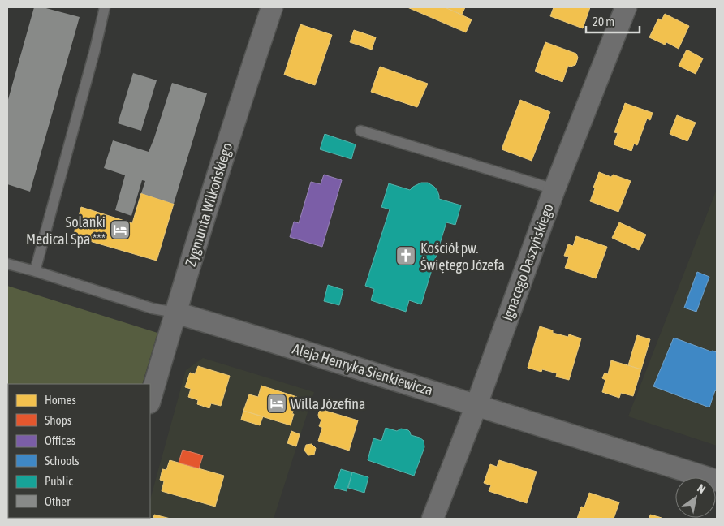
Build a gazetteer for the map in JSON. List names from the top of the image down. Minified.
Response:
{"streets":{"street":["Zygmunta Wilkońskiego","Ignacego Daszyńskiego","Aleja Henryka Sienkiewicza"]},"crossings":[["Zygmunta Wilkońskiego","Aleja Henryka Sienkiewicza"],["Ignacego Daszyńskiego","Aleja Henryka Sienkiewicza"]],"places":{"hotel":["Solanki Medical Spa ***","Willa Józefina"],"church":["Kościół pw. Świętego Józefa"]},"legend":["Homes","Shops","Offices","Schools","Public","Other"],"scale_bar":"20 m","north":"top right"}
